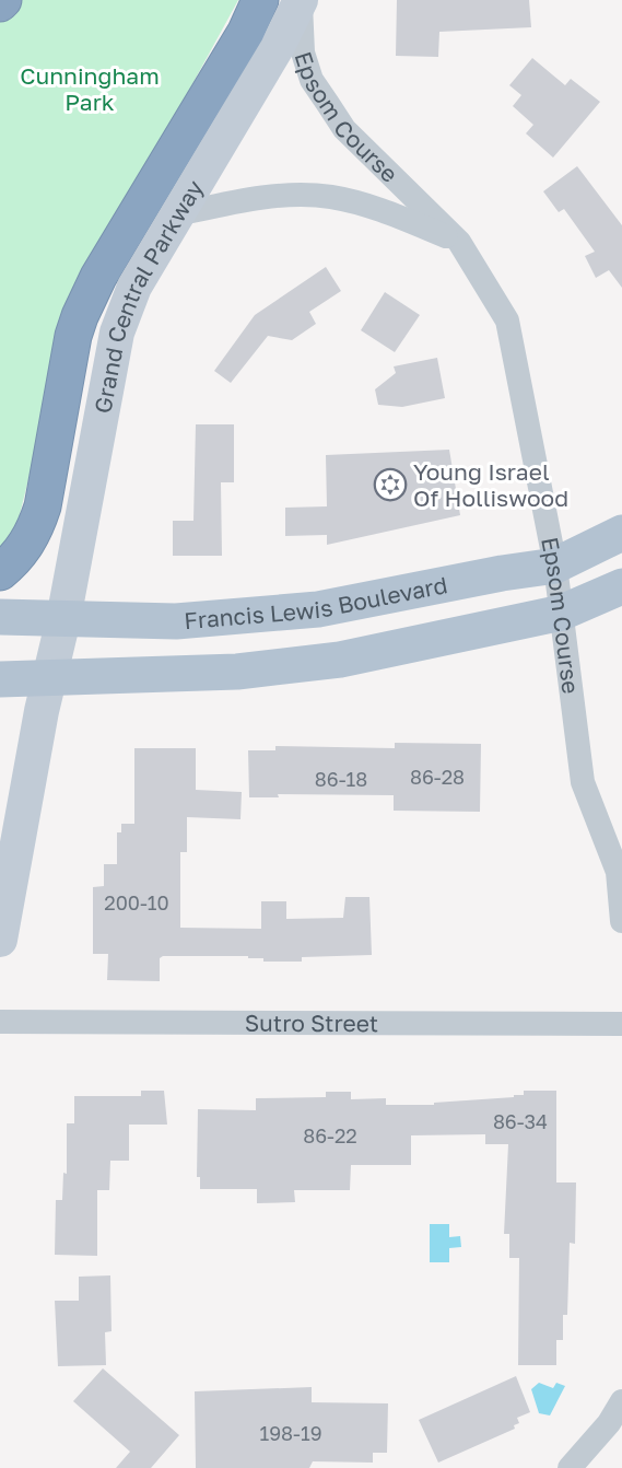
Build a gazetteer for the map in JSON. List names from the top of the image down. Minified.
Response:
{"streets":{"main road":["Francis Lewis Boulevard"],"street":["Epsom Course","Grand Central Parkway","Sutro Street"]},"crossings":[["Epsom Course","Grand Central Parkway"],["Epsom Course","Francis Lewis Boulevard"],["Grand Central Parkway","Francis Lewis Boulevard"]],"parks":["Cunningham Park"],"places":{"synagogue":["Young Israel Of Holliswood"]},"house_numbers":["86-28","86-18","200-10","86-34","86-22","198-19"]}
